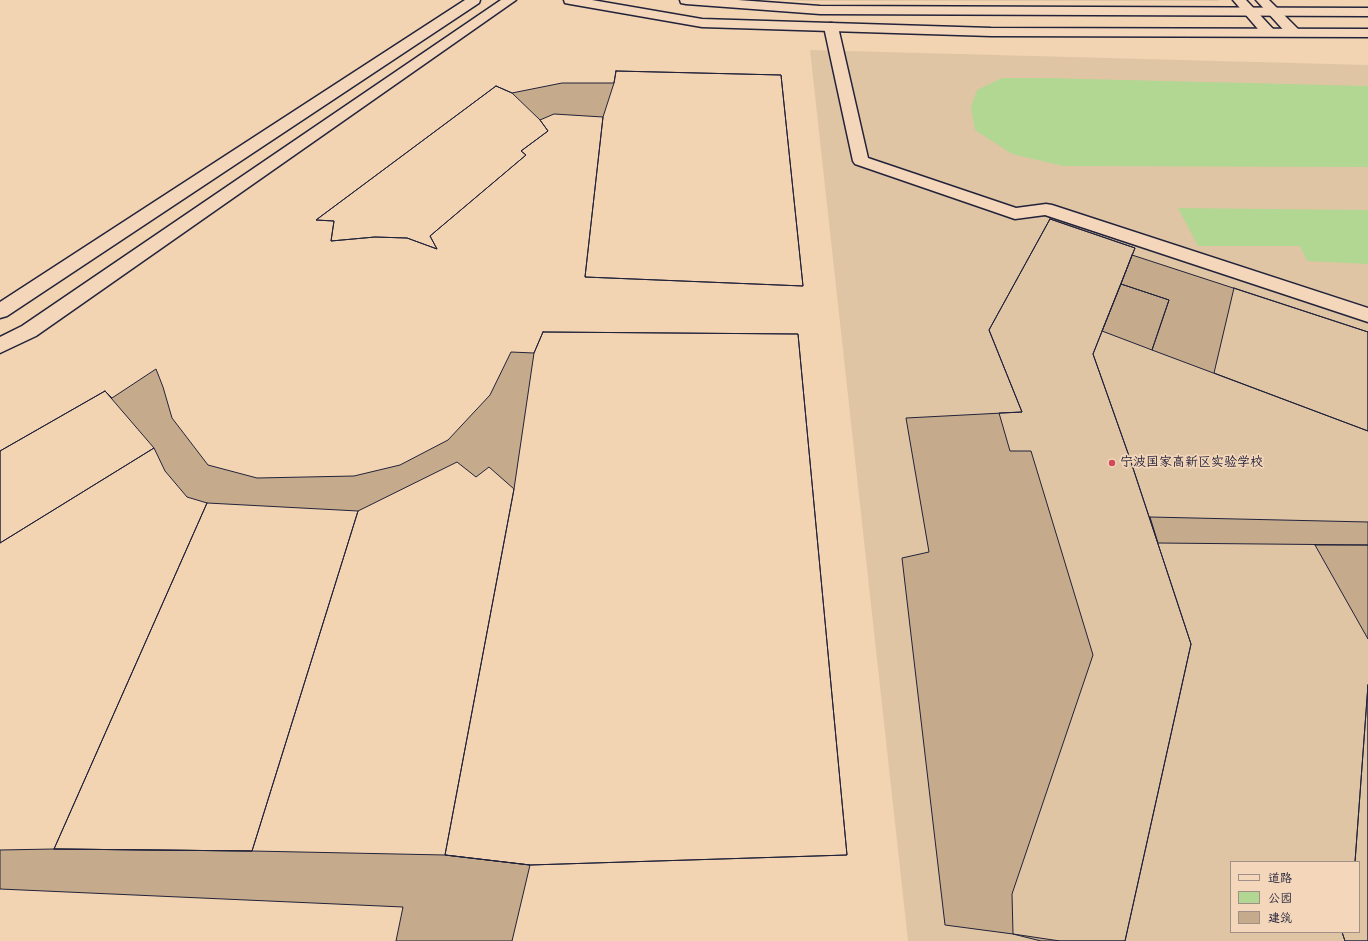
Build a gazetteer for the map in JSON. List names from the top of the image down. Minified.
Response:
{"places":["宁波国家高新区实验学校"],"legend":["道路","公园","建筑"]}
